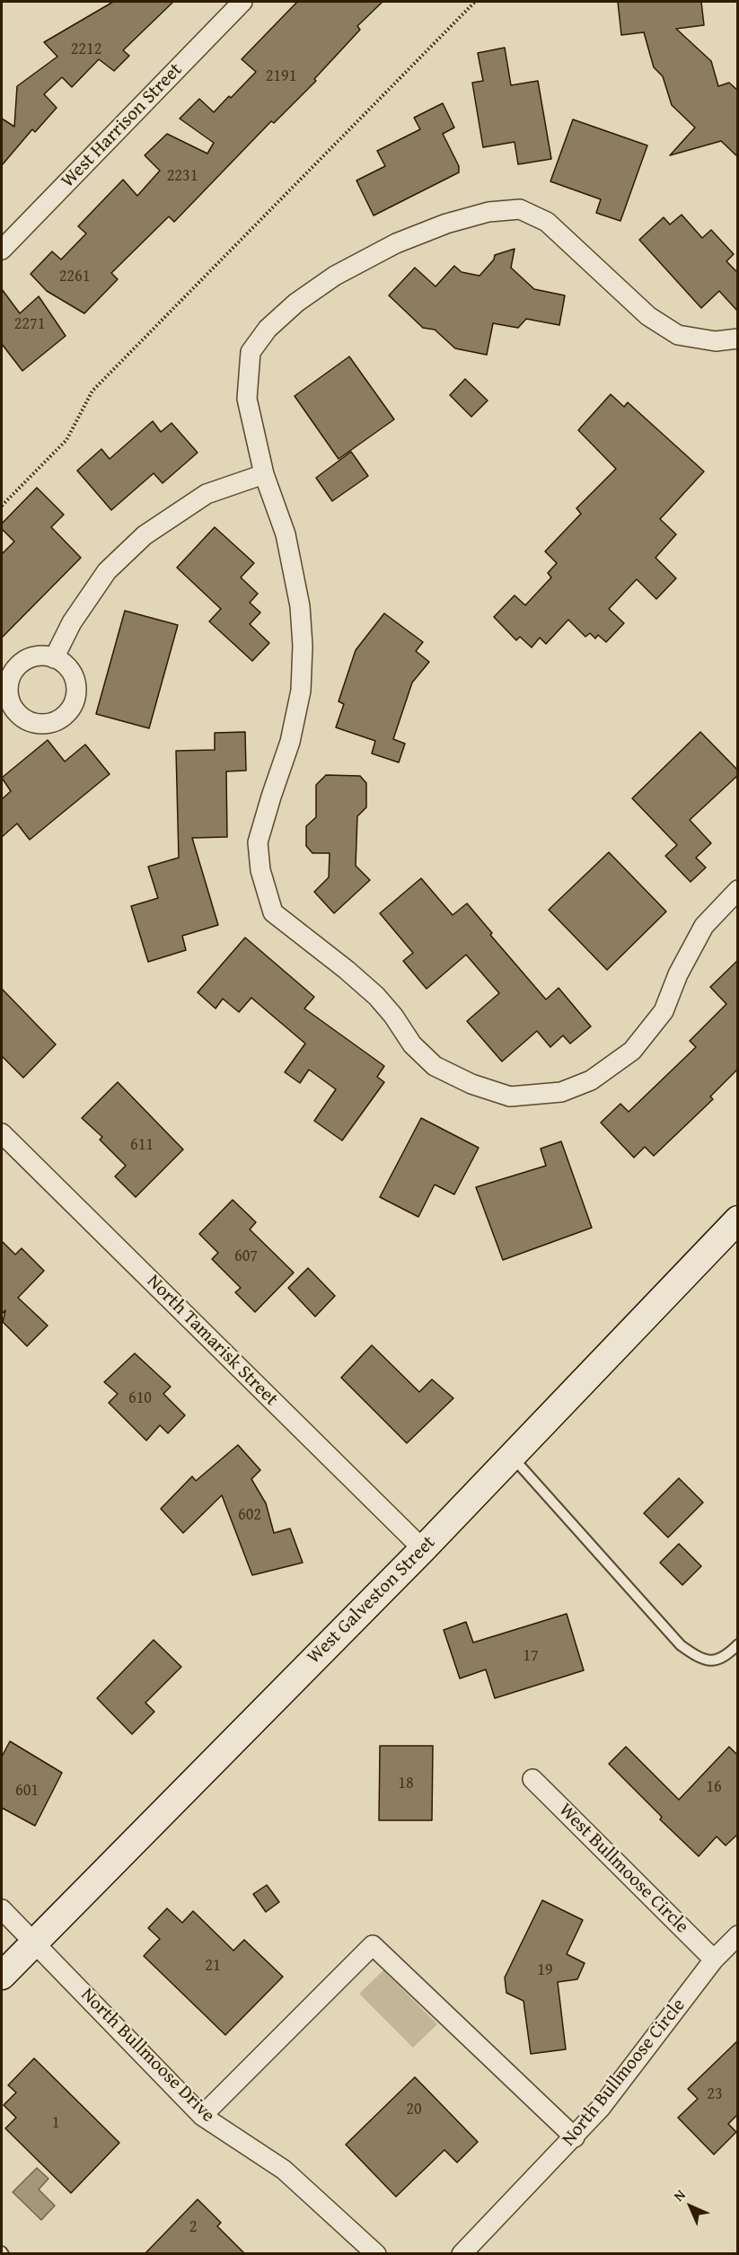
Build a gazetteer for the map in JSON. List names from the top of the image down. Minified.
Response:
{"streets":{"street":["West Harrison Street","North Tamarisk Street","West Galveston Street","West Bullmoose Circle","North Bullmoose Drive","North Bullmoose Circle"]},"crossings":[["North Tamarisk Street","West Galveston Street"],["West Galveston Street","North Bullmoose Drive"],["West Bullmoose Circle","North Bullmoose Circle"]],"house_numbers":["2212","2191","2231","2261","2271","611","607","610","602","17","18","16","601","21","19","23","20","1","2"],"north":"top left"}
